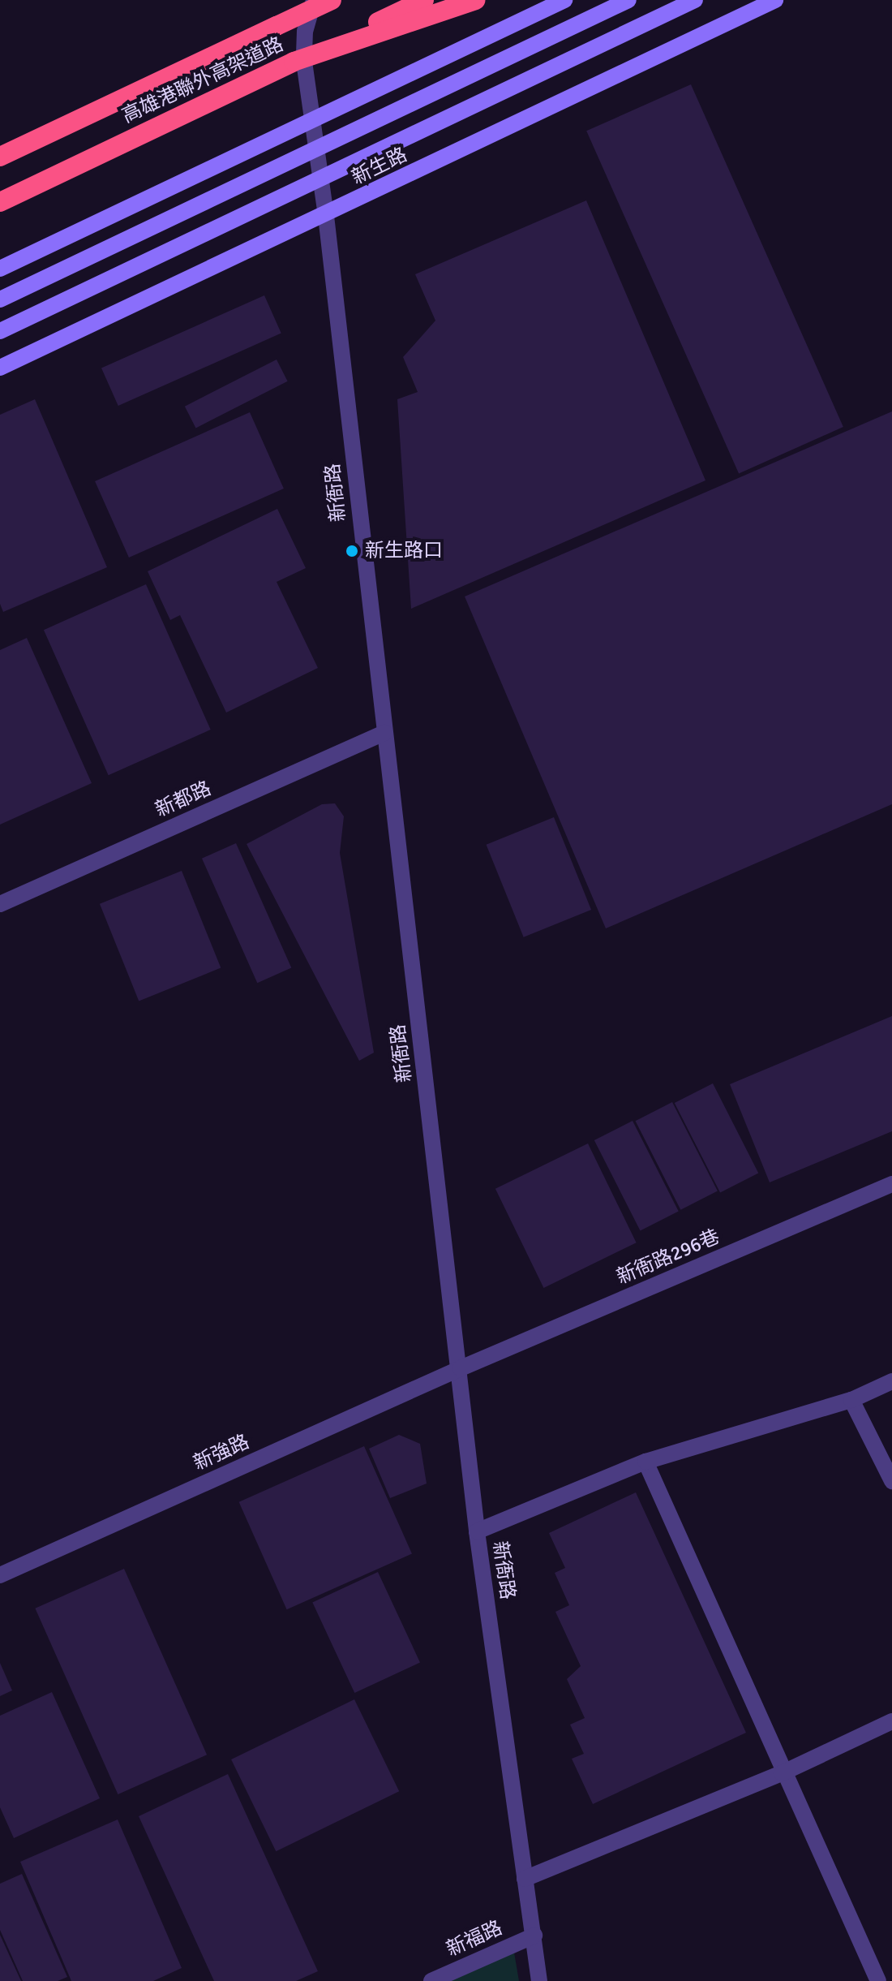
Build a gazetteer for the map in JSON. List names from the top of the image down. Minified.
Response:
{"streets":{"highway":["高雄港聯外高架道路"],"street":["新生路","新衙路","新都路","新衙路296巷","新強路","新福路"]},"crossings":[["新生路","新衙路"],["新衙路","新都路"],["新衙路","新衙路296巷"],["新衙路","新強路"],["新衙路","新福路"],["新衙路296巷","新強路"]],"places":["新生路口"]}
